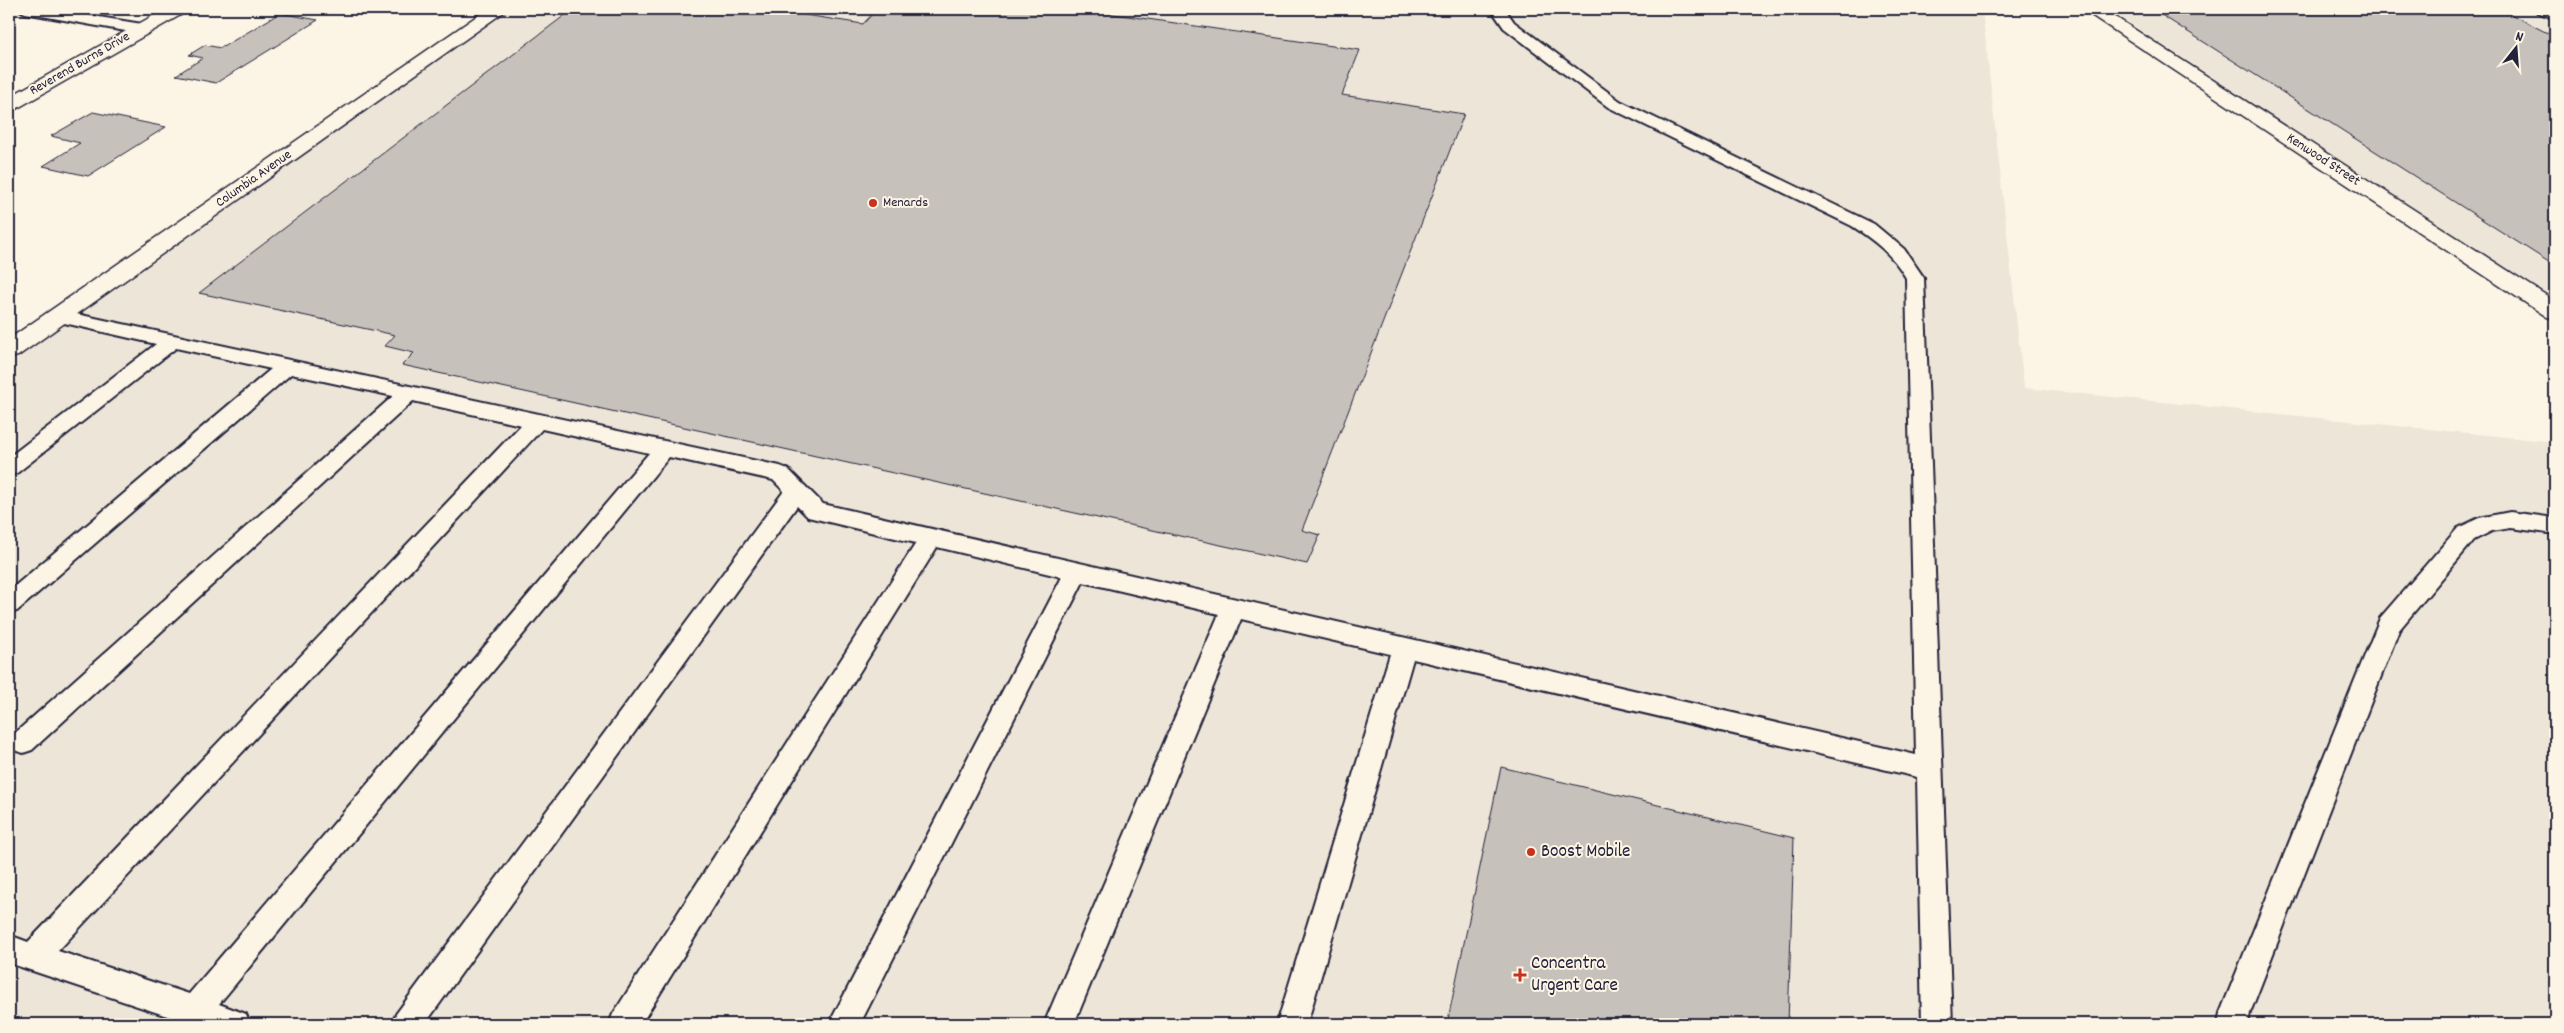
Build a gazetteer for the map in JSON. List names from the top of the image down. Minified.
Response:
{"streets":{"street":["Reverend Burns Drive","Kenwood Street","Columbia Avenue"]},"places":{"other":["Menards","Boost Mobile"],"health":["Concentra Urgent Care"]},"north":"top"}
